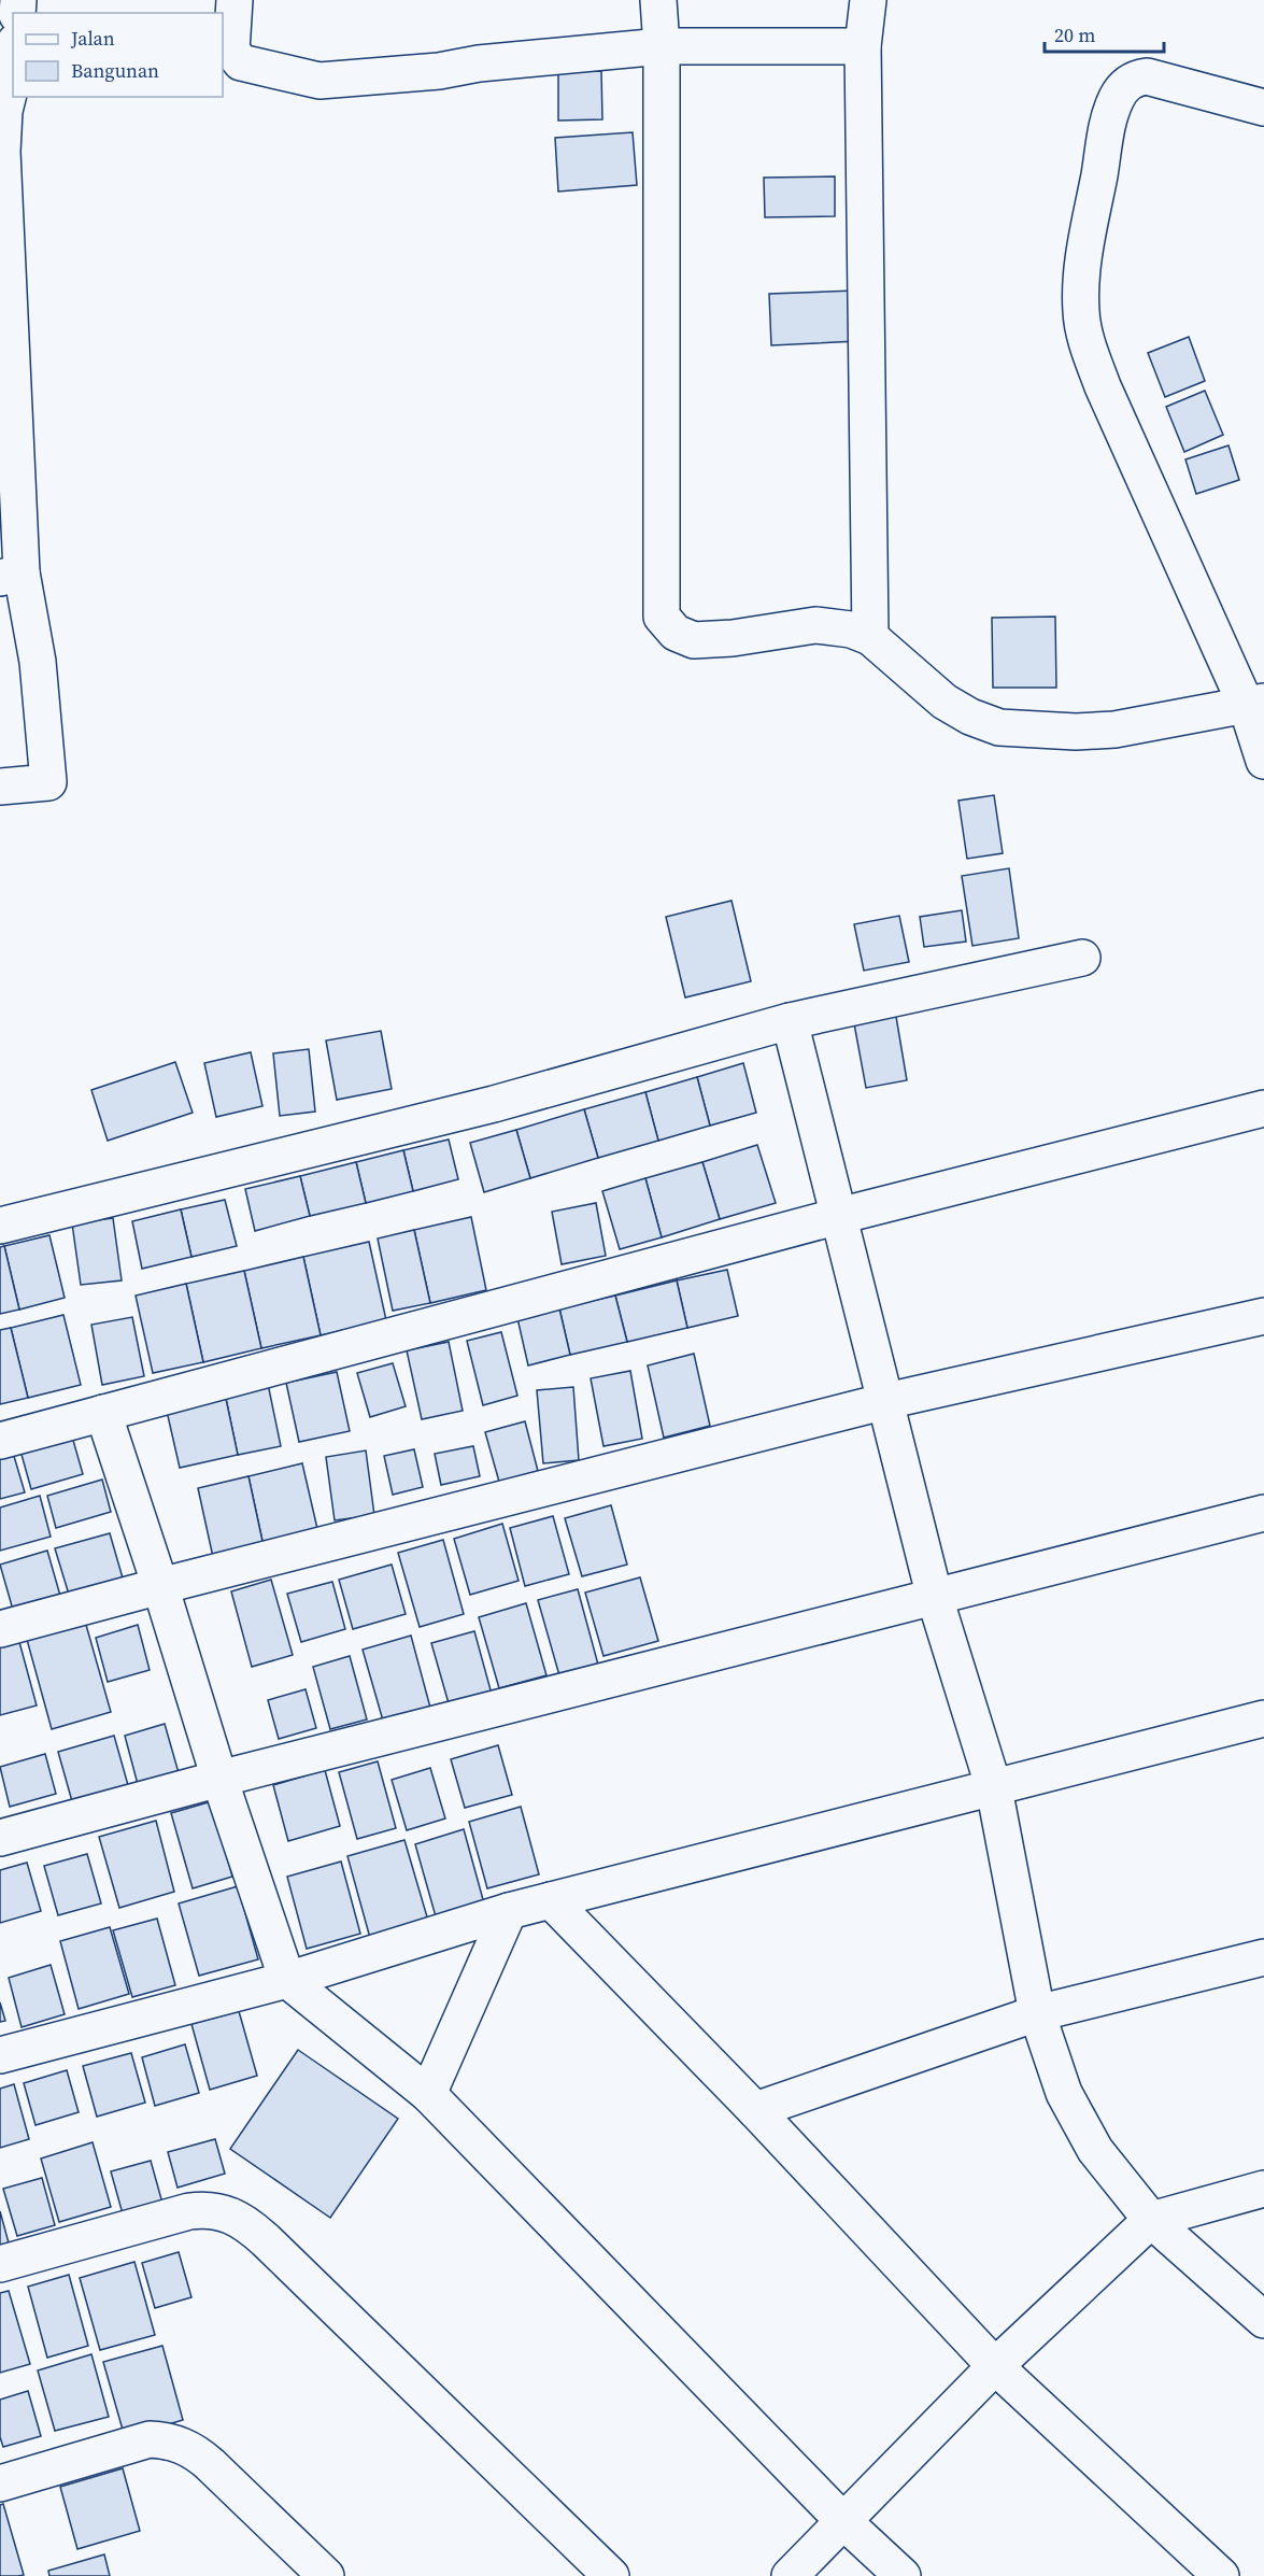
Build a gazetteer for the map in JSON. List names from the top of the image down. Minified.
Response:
{"legend":["Jalan","Bangunan"],"scale_bar":"20 m"}
